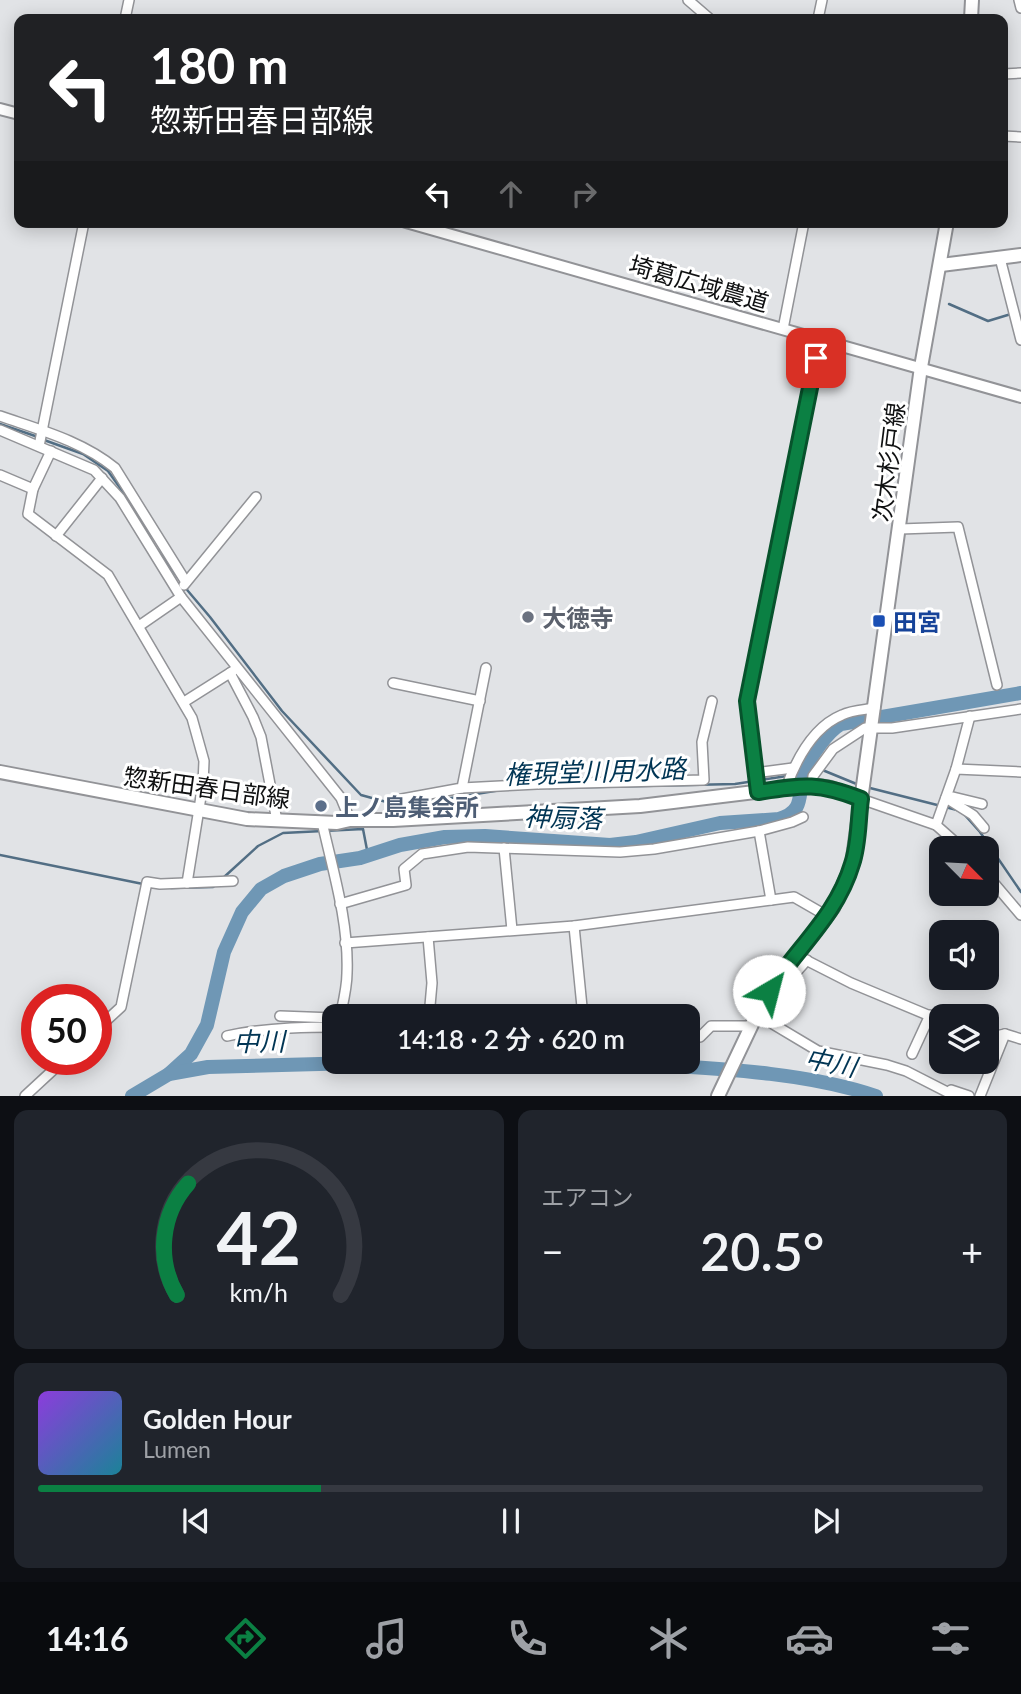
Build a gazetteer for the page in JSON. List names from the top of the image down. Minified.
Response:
{"streets":{"main road":["次木杉戸線","惣新田春日部線"],"street":["埼葛広域農道"]},"crossings":[["埼葛広域農道","次木杉戸線"]],"water":["権現堂川用水路","神扇落","中川"],"places":{"other":["大徳寺","上ノ島集会所"],"transit":["田宮"]},"north":"bottom right","page":{"turn":["180 m","惣新田春日部線"],"limit":"50","trip":"14:18 · 2 分 · 620 m","tile":"エアコン","heat":["−","20.5°","+"],"song":["Golden Hour","Lumen"],"tabs":"14:16","gauge":["42","km/h"]}}
